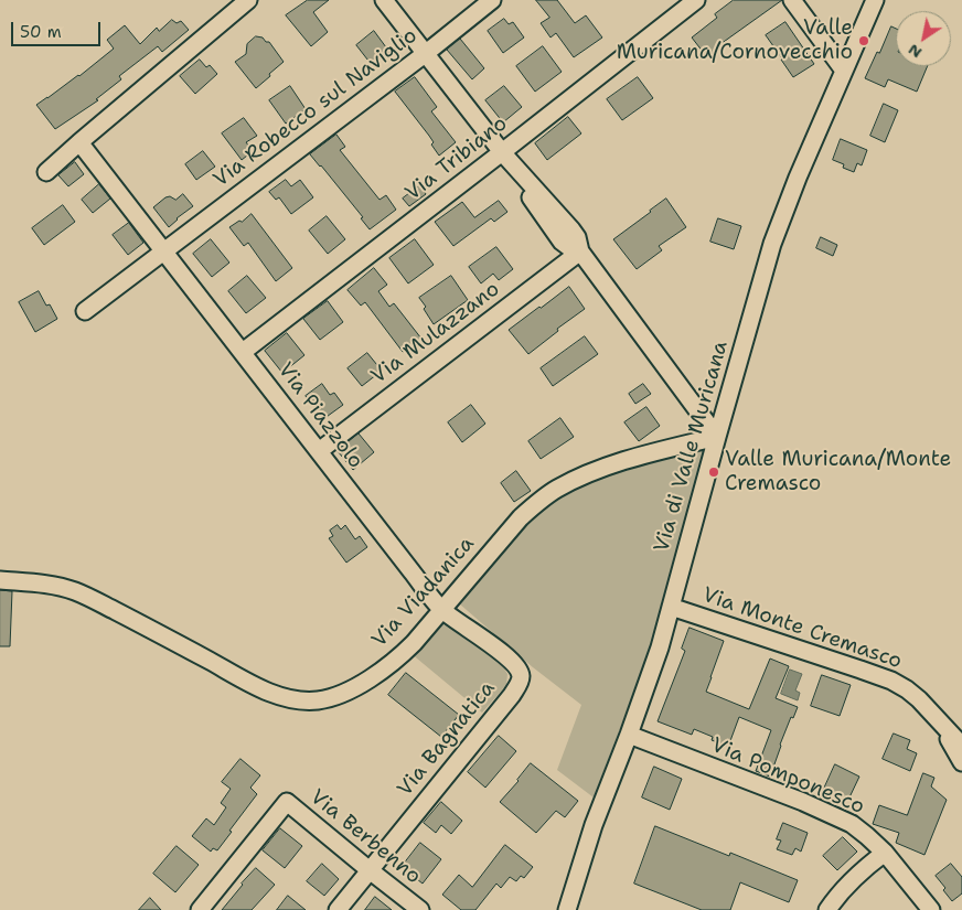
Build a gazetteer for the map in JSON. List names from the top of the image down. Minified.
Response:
{"streets":{"street":["Via Robecco sul Naviglio","Via Tribiano","Via Mulazzano","Via Piazzolo","Via di Valle Muricana","Via Viadanica","Via Monte Cremasco","Via Bagnatica","Via Pomponesco","Via Berbenno"]},"crossings":[["Via Robecco sul Naviglio","Via Piazzolo"],["Via Tribiano","Via Piazzolo"],["Via Mulazzano","Via Piazzolo"],["Via Piazzolo","Via Viadanica"],["Via Piazzolo","Via Bagnatica"],["Via di Valle Muricana","Via Viadanica"],["Via di Valle Muricana","Via Monte Cremasco"],["Via di Valle Muricana","Via Pomponesco"],["Via Viadanica","Via Bagnatica"],["Via Bagnatica","Via Berbenno"]],"places":["Valle Muricana/Cornovecchio","Valle Muricana/Monte Cremasco"],"scale_bar":"50 m","north":"bottom left"}
